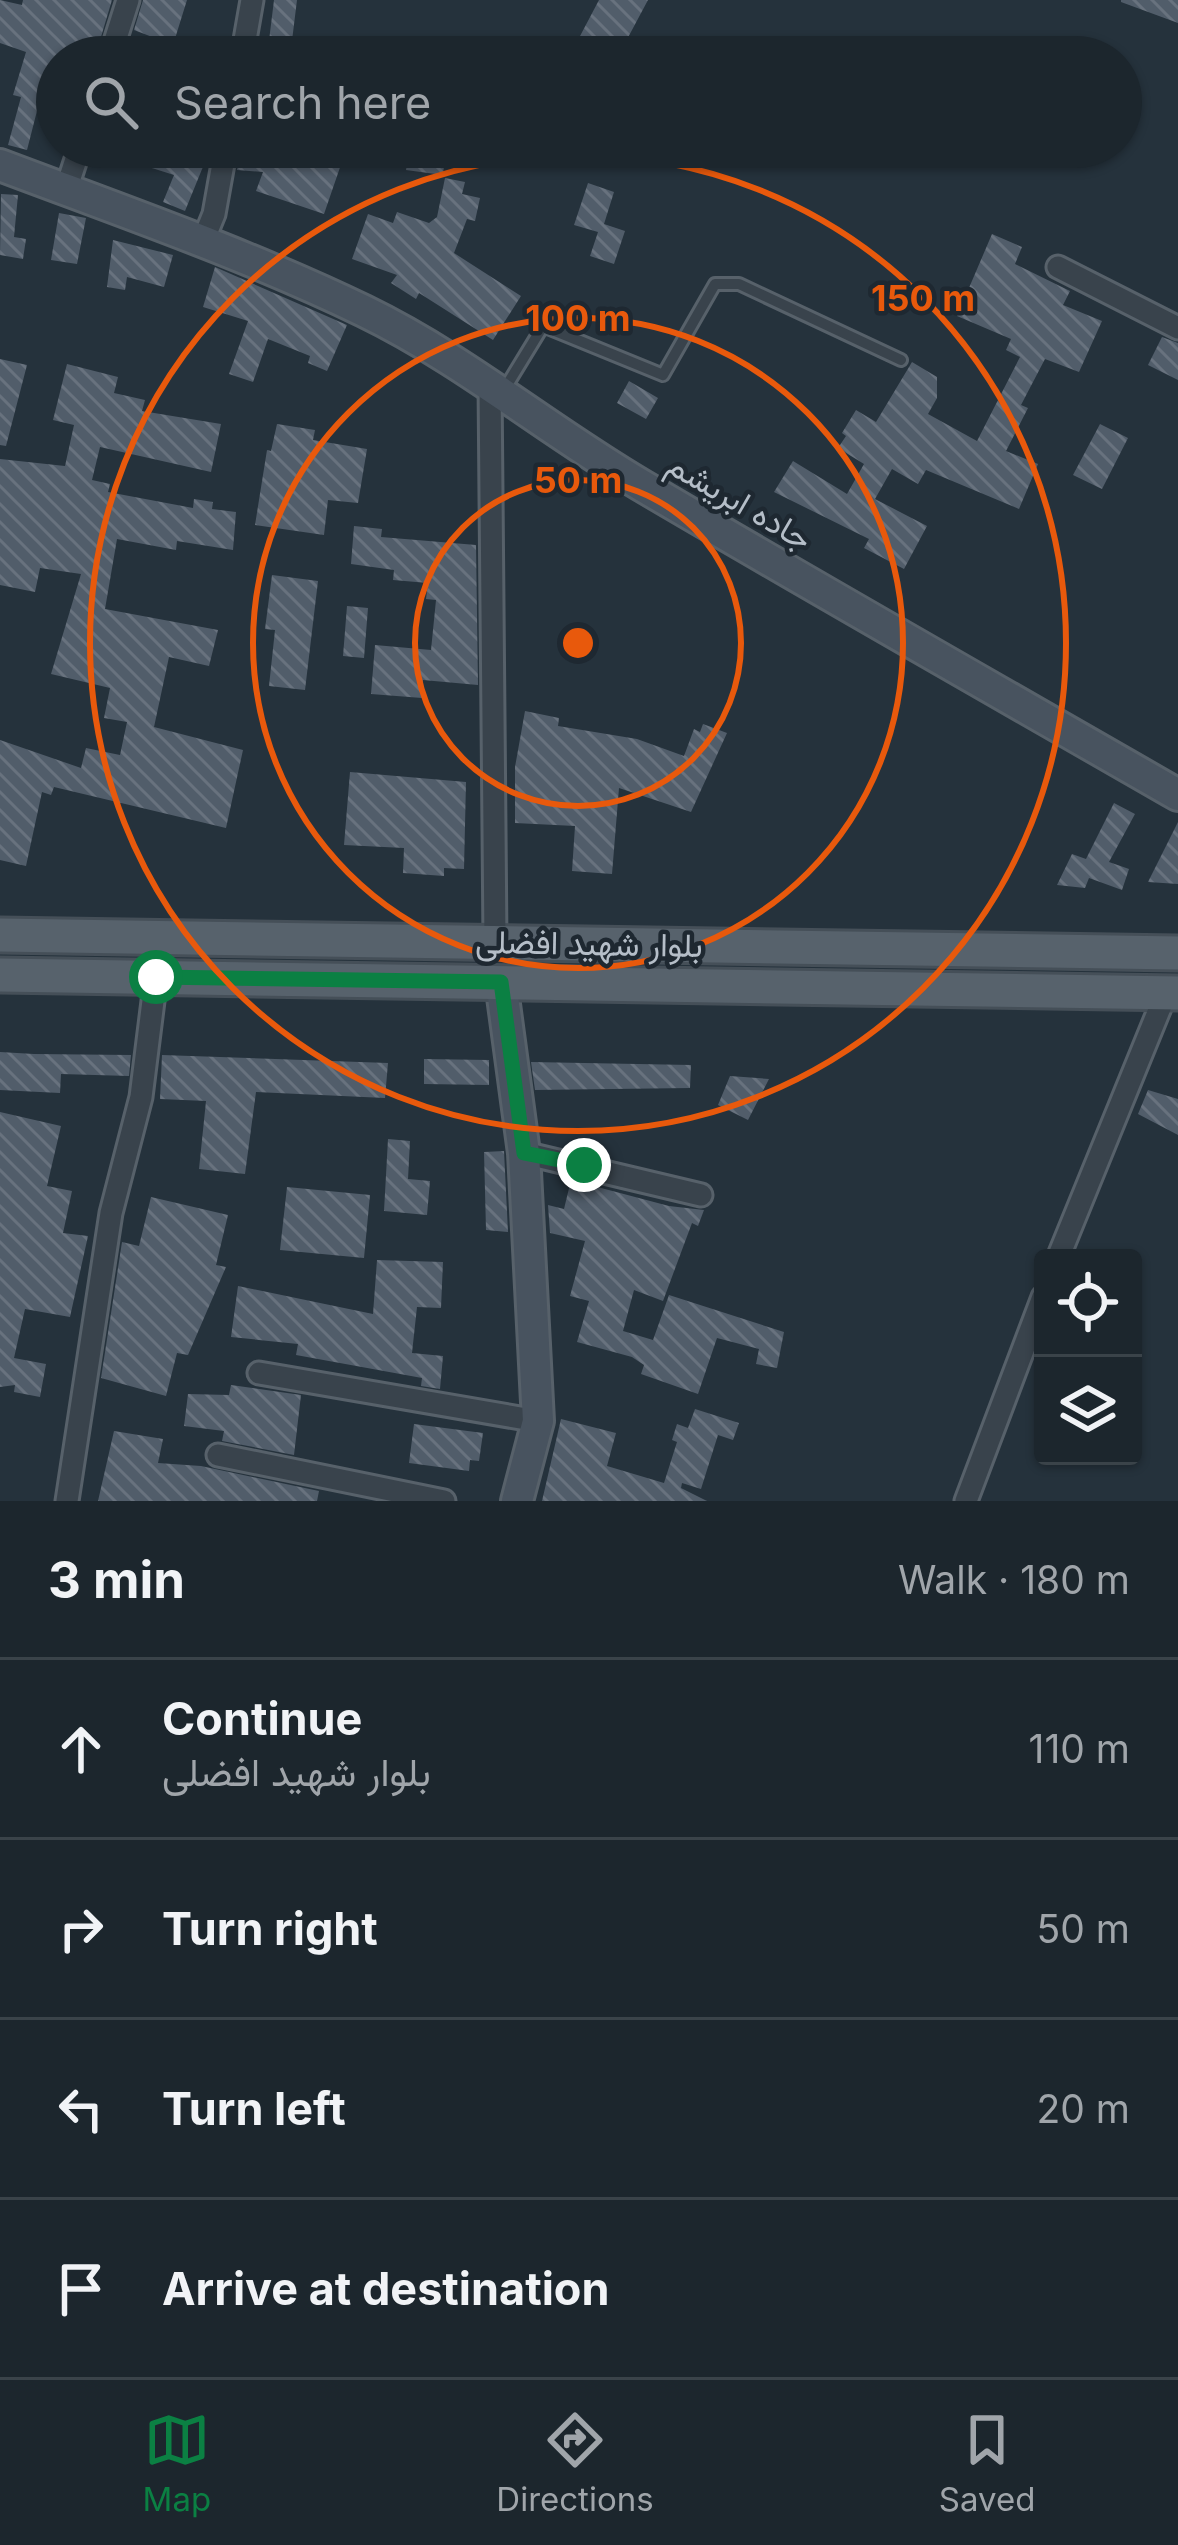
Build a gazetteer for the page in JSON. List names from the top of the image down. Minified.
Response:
{"streets":{"main road":["جاده ابریشم","بلوار شهید افضلی"]},"page":{"search":"Search here","heading":["3 min","Walk · 180 m"],"list":[["Continue","بلوار شهید افضلی","110 m"],["Turn right","50 m"],["Turn left","20 m"],"Arrive at destination"],"nav":["Map","Directions","Saved"]},"rings":["150 m","100 m","50 m"]}
